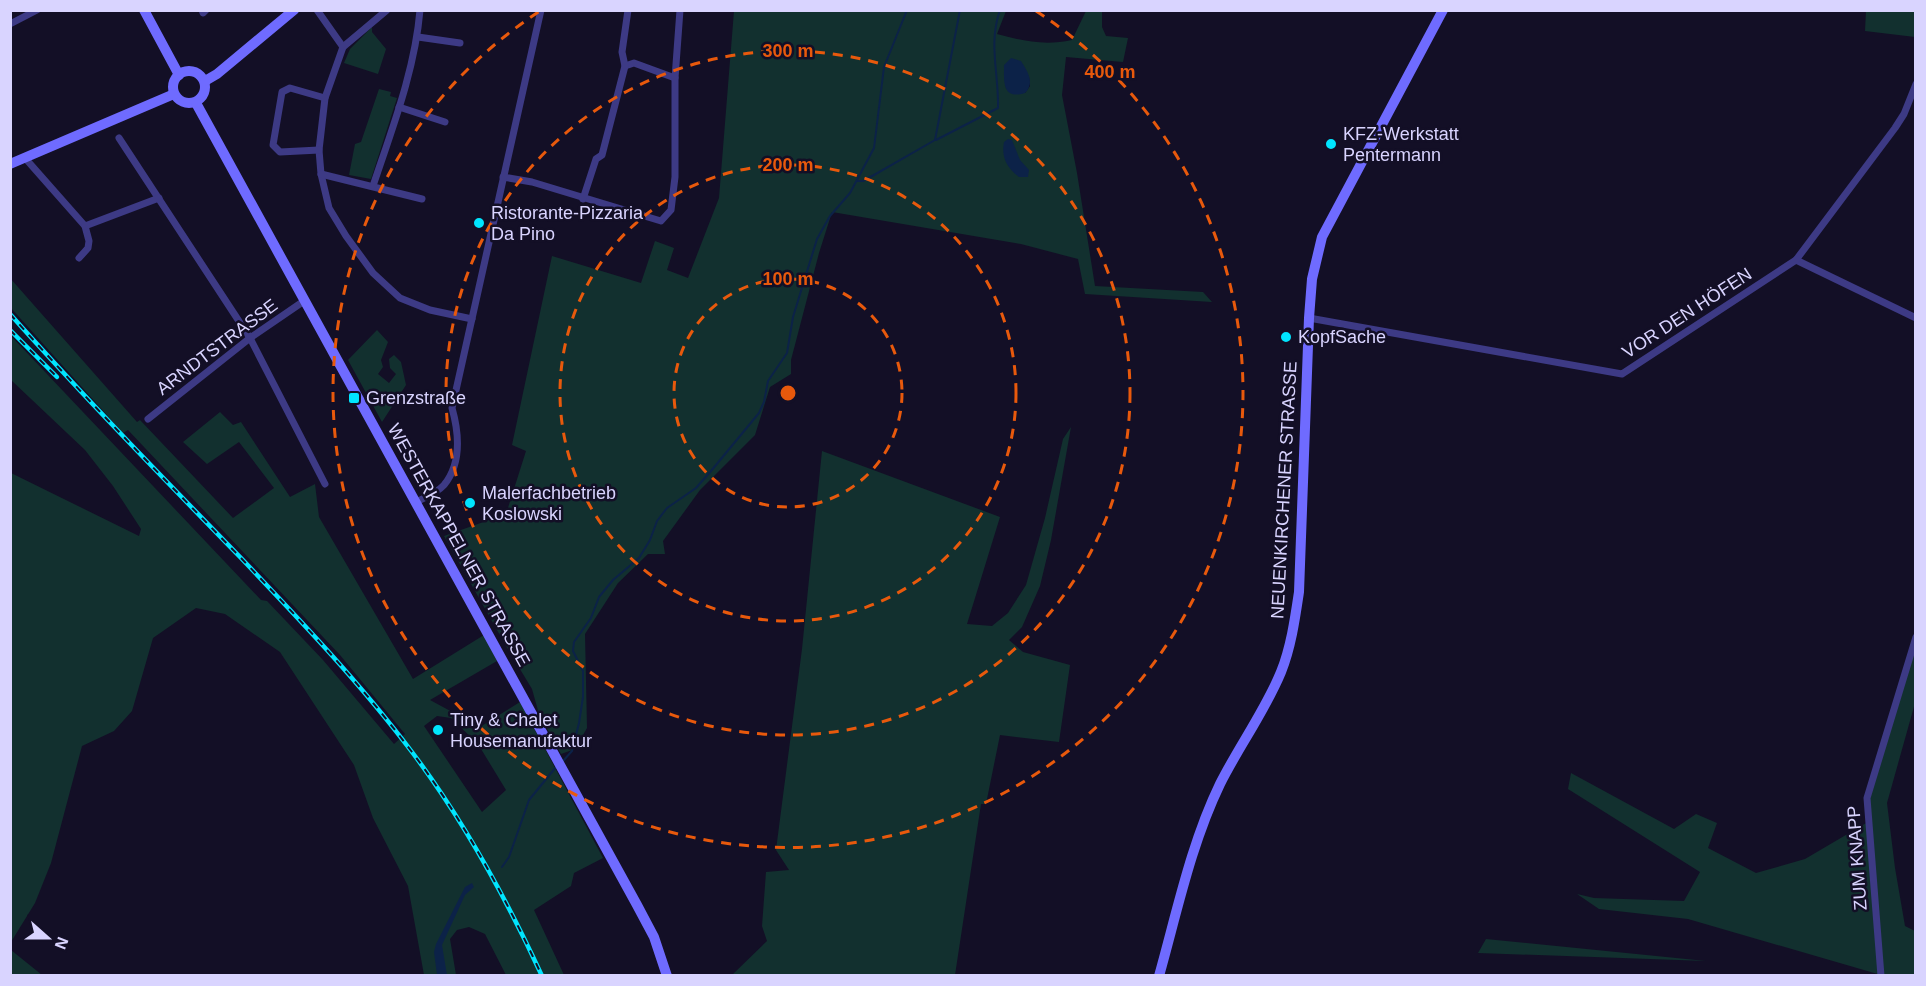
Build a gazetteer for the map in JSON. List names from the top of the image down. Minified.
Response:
{"streets":{"street":["VOR DEN HÖFEN","ARNDTSTRASSE","NEUENKIRCHENER STRASSE","WESTERKAPPELNER STRASSE","ZUM KNAPP"]},"crossings":[["VOR DEN HÖFEN","NEUENKIRCHENER STRASSE"],["ARNDTSTRASSE","WESTERKAPPELNER STRASSE"]],"places":{"other":["KFZ-Werkstatt Pentermann","Ristorante-Pizzaria Da Pino","KopfSache","Malerfachbetrieb Koslowski","Tiny & Chalet Housemanufaktur"],"transit":["Grenzstraße"]},"north":"right","rings":["300 m","400 m","200 m","100 m"]}
